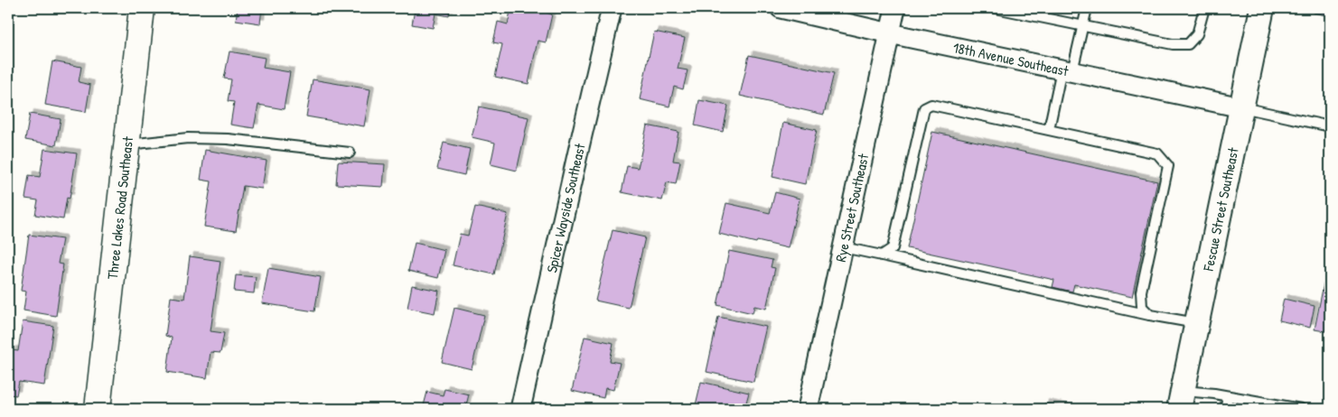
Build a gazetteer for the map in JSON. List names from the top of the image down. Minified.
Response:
{"streets":{"main road":["Three Lakes Road Southeast"],"street":["18th Avenue Southeast","Spicer Wayside Southeast","Rye Street Southeast","Fescue Street Southeast"]},"crossings":[["18th Avenue Southeast","Rye Street Southeast"],["18th Avenue Southeast","Fescue Street Southeast"]]}
